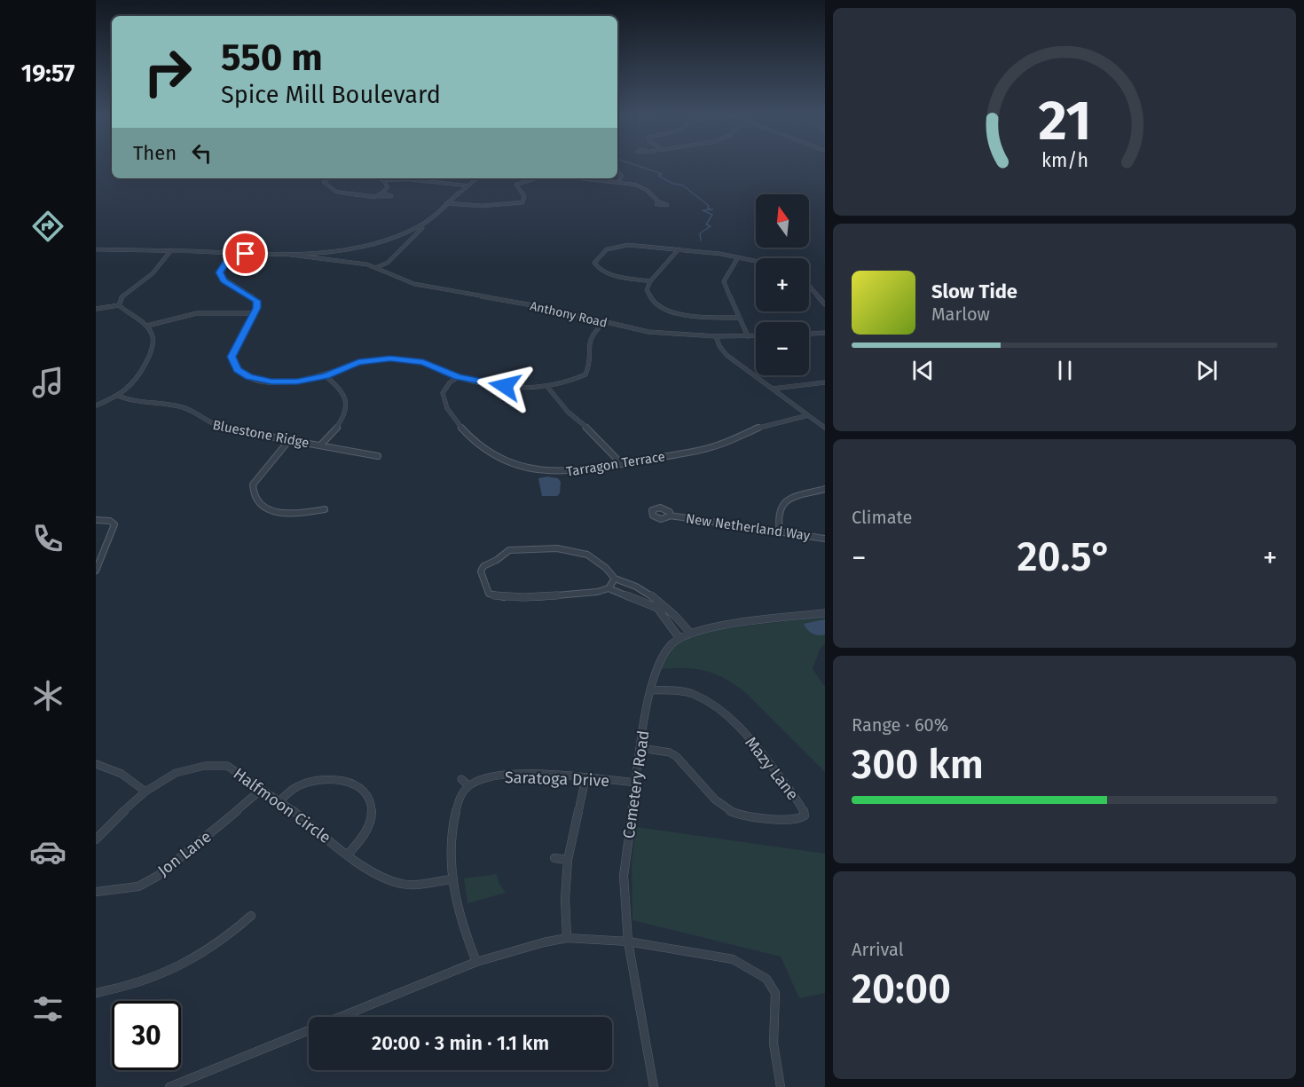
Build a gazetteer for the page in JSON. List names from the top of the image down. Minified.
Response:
{"streets":{"street":["Anthony Road","Bluestone Ridge","Tarragon Terrace","New Netherland Way","Mazy Lane","Saratoga Drive","Cemetery Road","Halfmoon Circle","Jon Lane"]},"crossings":[["Mazy Lane","Cemetery Road"],["Saratoga Drive","Cemetery Road"],["Halfmoon Circle","Jon Lane"]],"north":"top","page":{"tabs":"19:57","turn":["550 m","Spice Mill Boulevard"],"then":"Then","map_buttons":["+","−"],"song":["Slow Tide","Marlow"],"tile":["Climate",["Range · 60%","300 km"],["Arrival","20:00"]],"heat":["−","20.5°","+"],"limit":"30","trip":"20:00 · 3 min · 1.1 km","gauge":["21","km/h"]}}
